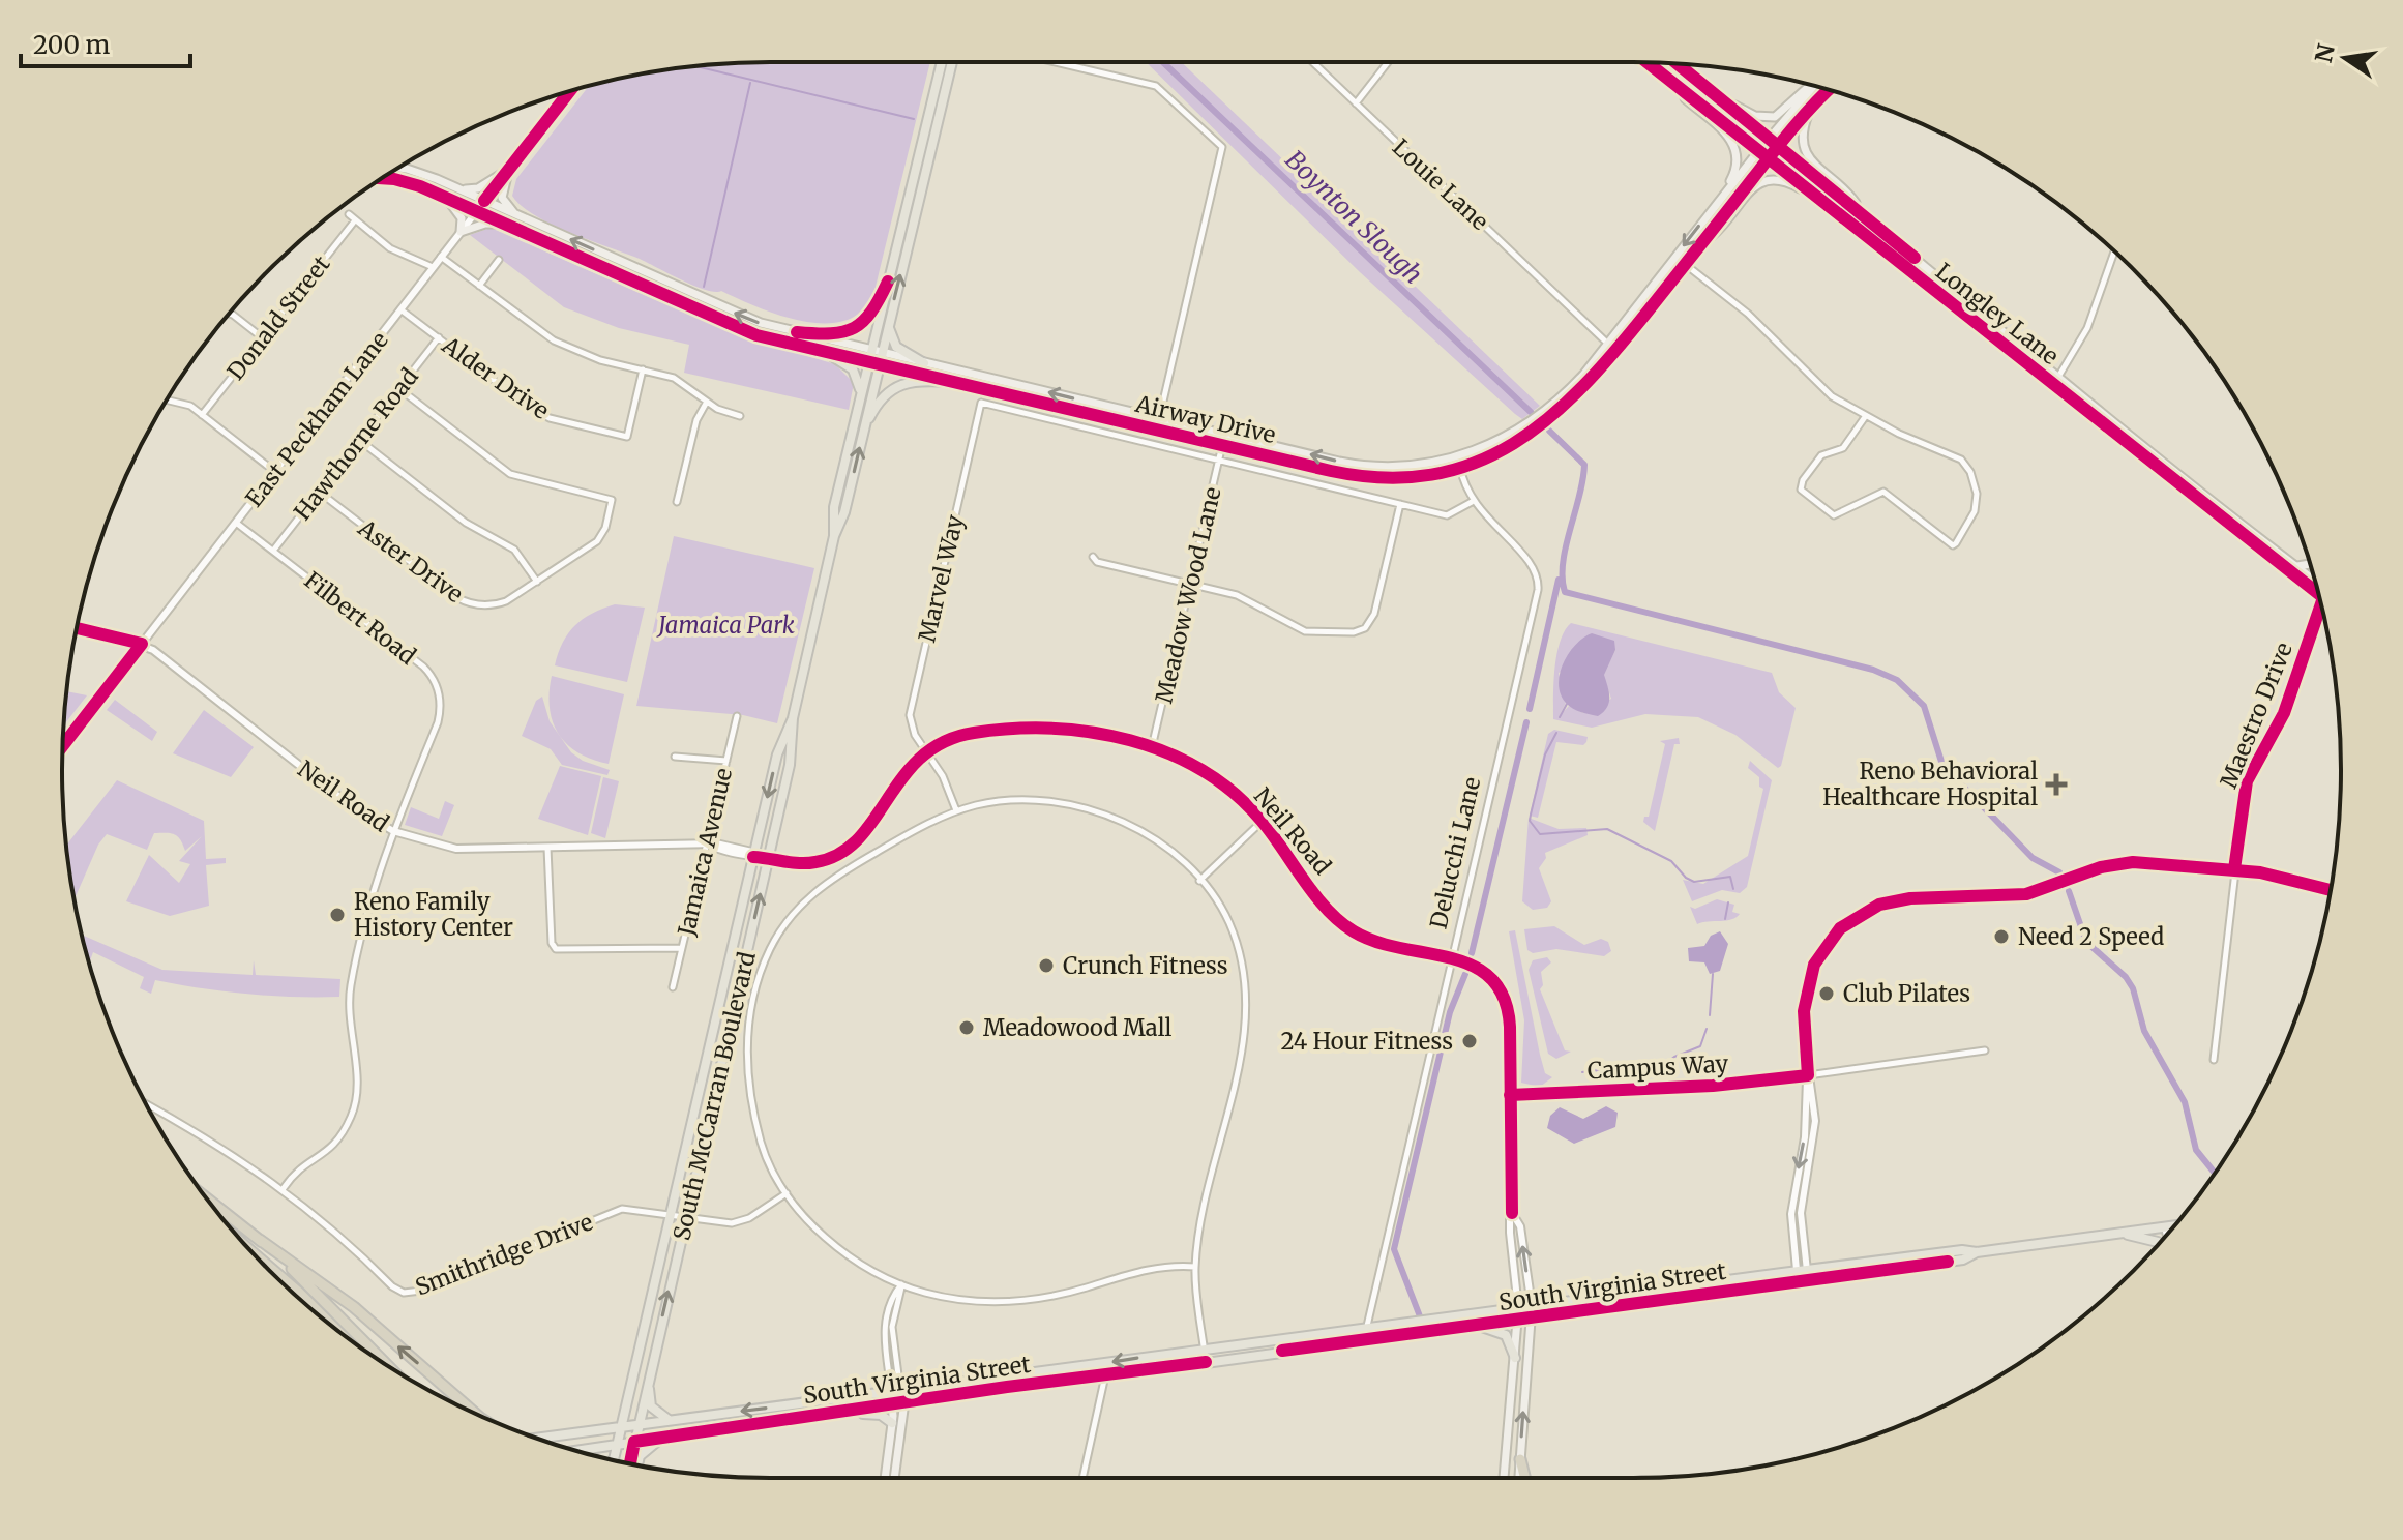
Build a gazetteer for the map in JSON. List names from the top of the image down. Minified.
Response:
{"streets":{"main road":["Longley Lane","Airway Drive","Neil Road","South McCarran Boulevard","South Virginia Street"],"street":["Louie Lane","Donald Street","Alder Drive","East Peckham Lane","Hawthorne Road","Aster Drive","Marvel Way","Meadow Wood Lane","Filbert Road","Maestro Drive","Jamaica Avenue","Delucchi Lane","Campus Way","Smithridge Drive"]},"crossings":[["Louie Lane","Airway Drive"],["Longley Lane","Airway Drive"],["Alder Drive","East Peckham Lane"],["Alder Drive","Hawthorne Road"],["East Peckham Lane","Airway Drive"],["East Peckham Lane","Filbert Road"],["East Peckham Lane","Neil Road"],["Airway Drive","Meadow Wood Lane"],["Airway Drive","South McCarran Boulevard"],["Hawthorne Road","Aster Drive"],["Hawthorne Road","Filbert Road"],["Marvel Way","Meadow Wood Lane"],["Marvel Way","Neil Road"],["Meadow Wood Lane","Neil Road"],["Filbert Road","Neil Road"],["Filbert Road","Smithridge Drive"],["Neil Road","Jamaica Avenue"],["Neil Road","Delucchi Lane"],["Neil Road","Campus Way"],["Neil Road","South McCarran Boulevard"],["Neil Road","South Virginia Street"],["Delucchi Lane","South Virginia Street"],["South McCarran Boulevard","Smithridge Drive"],["South McCarran Boulevard","South Virginia Street"]],"water":["Boynton Slough"],"parks":["Jamaica Park"],"places":{"health":["Reno Behavioral Healthcare Hospital"],"other":["Reno Family History Center","Need 2 Speed","Crunch Fitness","Club Pilates","Meadowood Mall","24 Hour Fitness"]},"scale_bar":"200 m","north":"left"}
